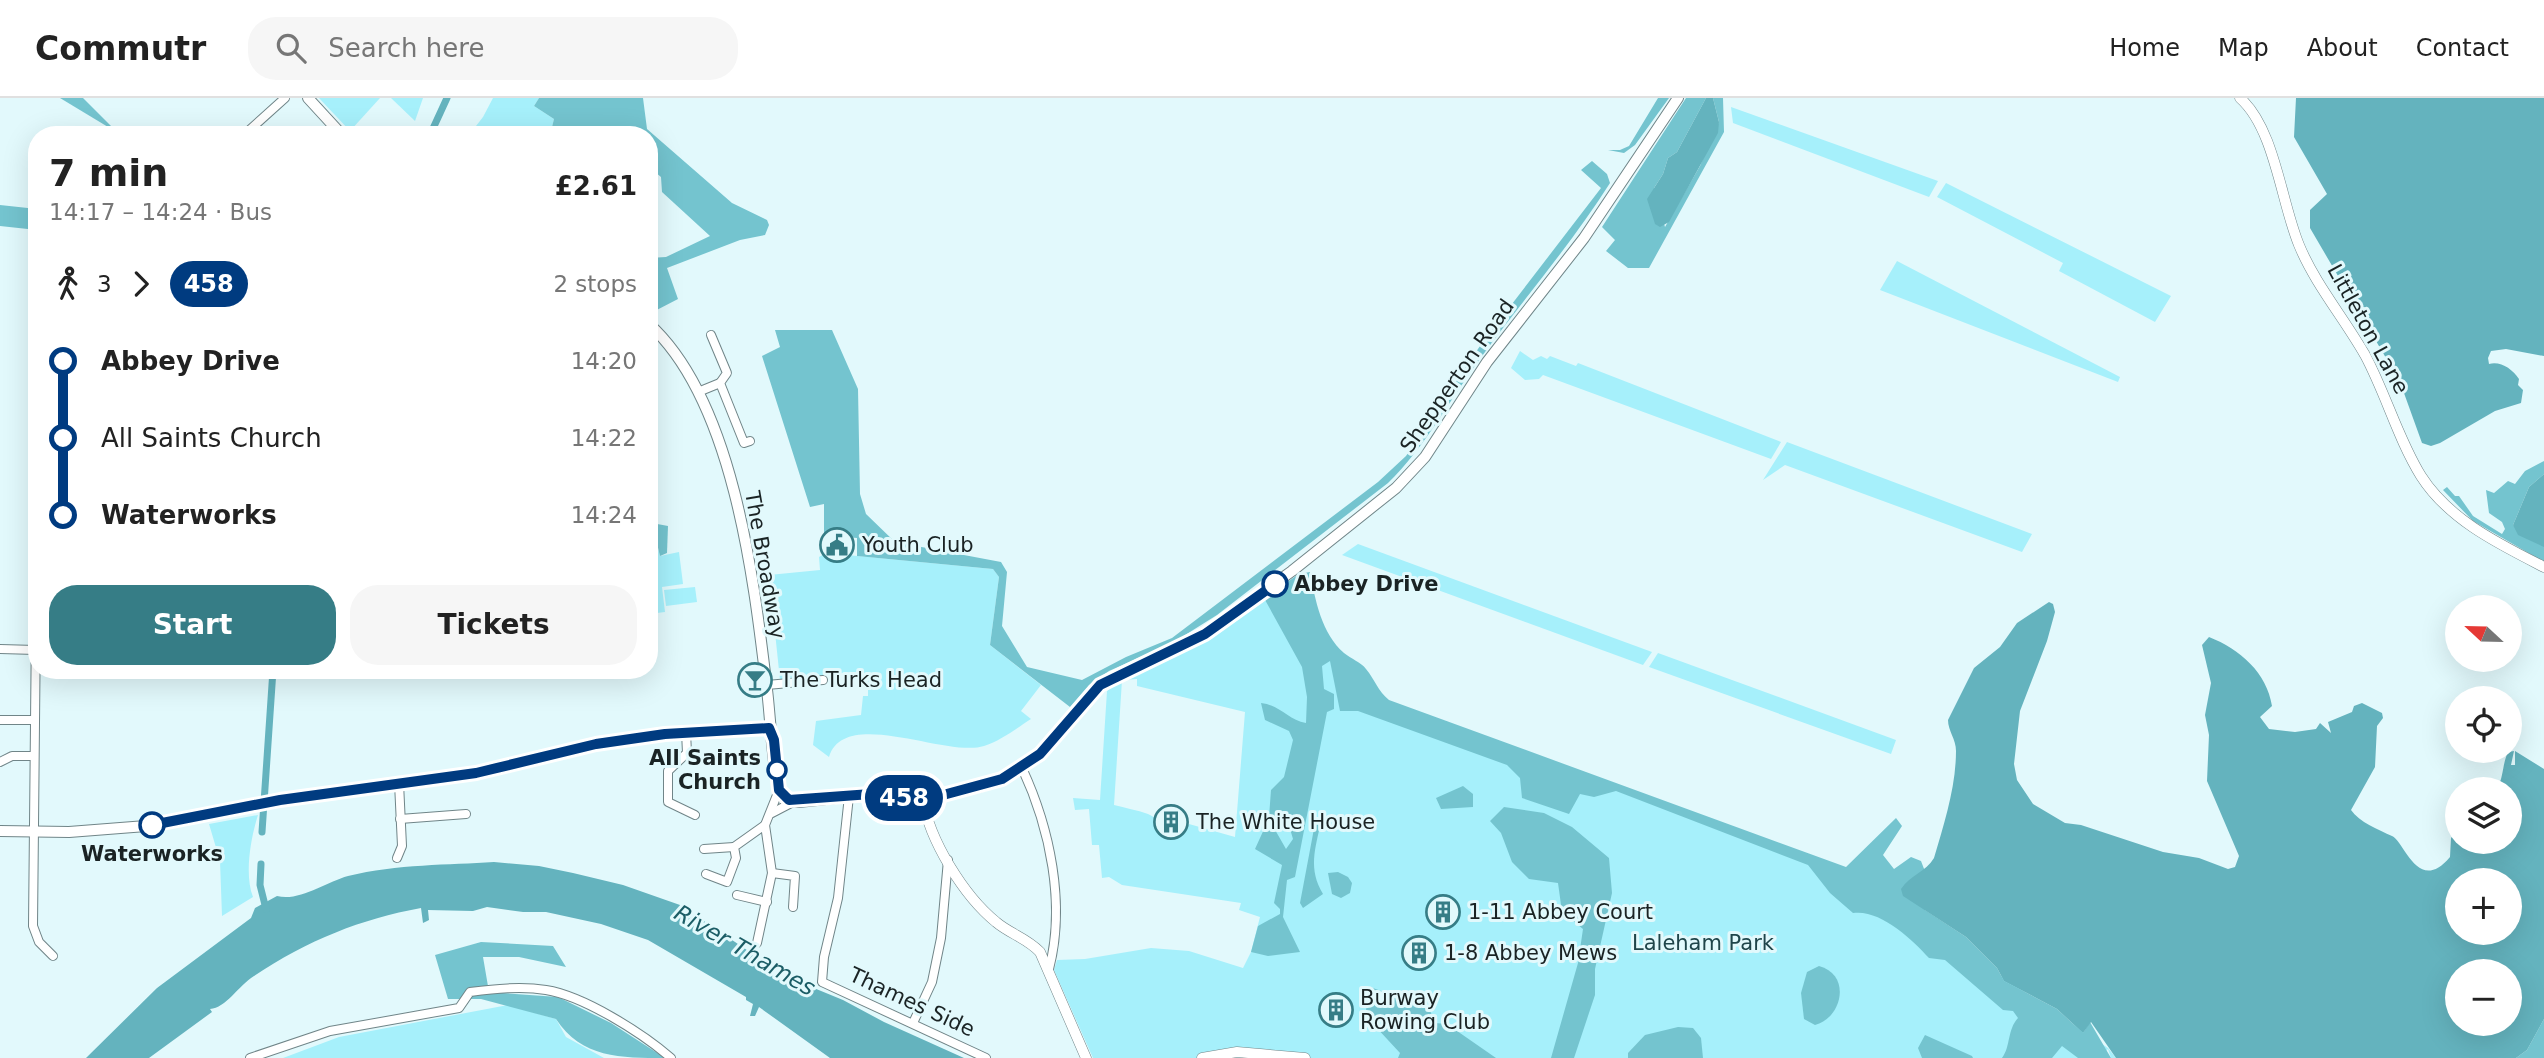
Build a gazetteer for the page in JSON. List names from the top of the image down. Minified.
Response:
{"streets":{"main road":["Shepperton Road","The Broadway"],"street":["Littleton Lane","Thames Side"]},"crossings":[["Shepperton Road","The Broadway"],["Shepperton Road","Thames Side"]],"water":["River Thames"],"parks":["Laleham Park"],"places":{"public building":["Youth Club"],"other":["Abbey Drive","All Saints Church","Waterworks"],"bar":["The Turks Head"],"building":["The White House","1-11 Abbey Court","1-8 Abbey Mews","Burway Rowing Club"]},"lines":["bus line 458"],"north":"left","page":{"header":"Commutr","search":"Search here","nav":["Home","Map","About","Contact"],"on_map":"458","heading":["7 min","14:17 – 14:24 · Bus","£2.61"],"legs":["3","458","2 stops"],"list":[{"name":"Abbey Drive","value":"14:20"},{"name":"All Saints Church","value":"14:22"},{"name":"Waterworks","value":"14:24"}],"buttons":["Start","Tickets"],"map_buttons":["+","−"]}}
